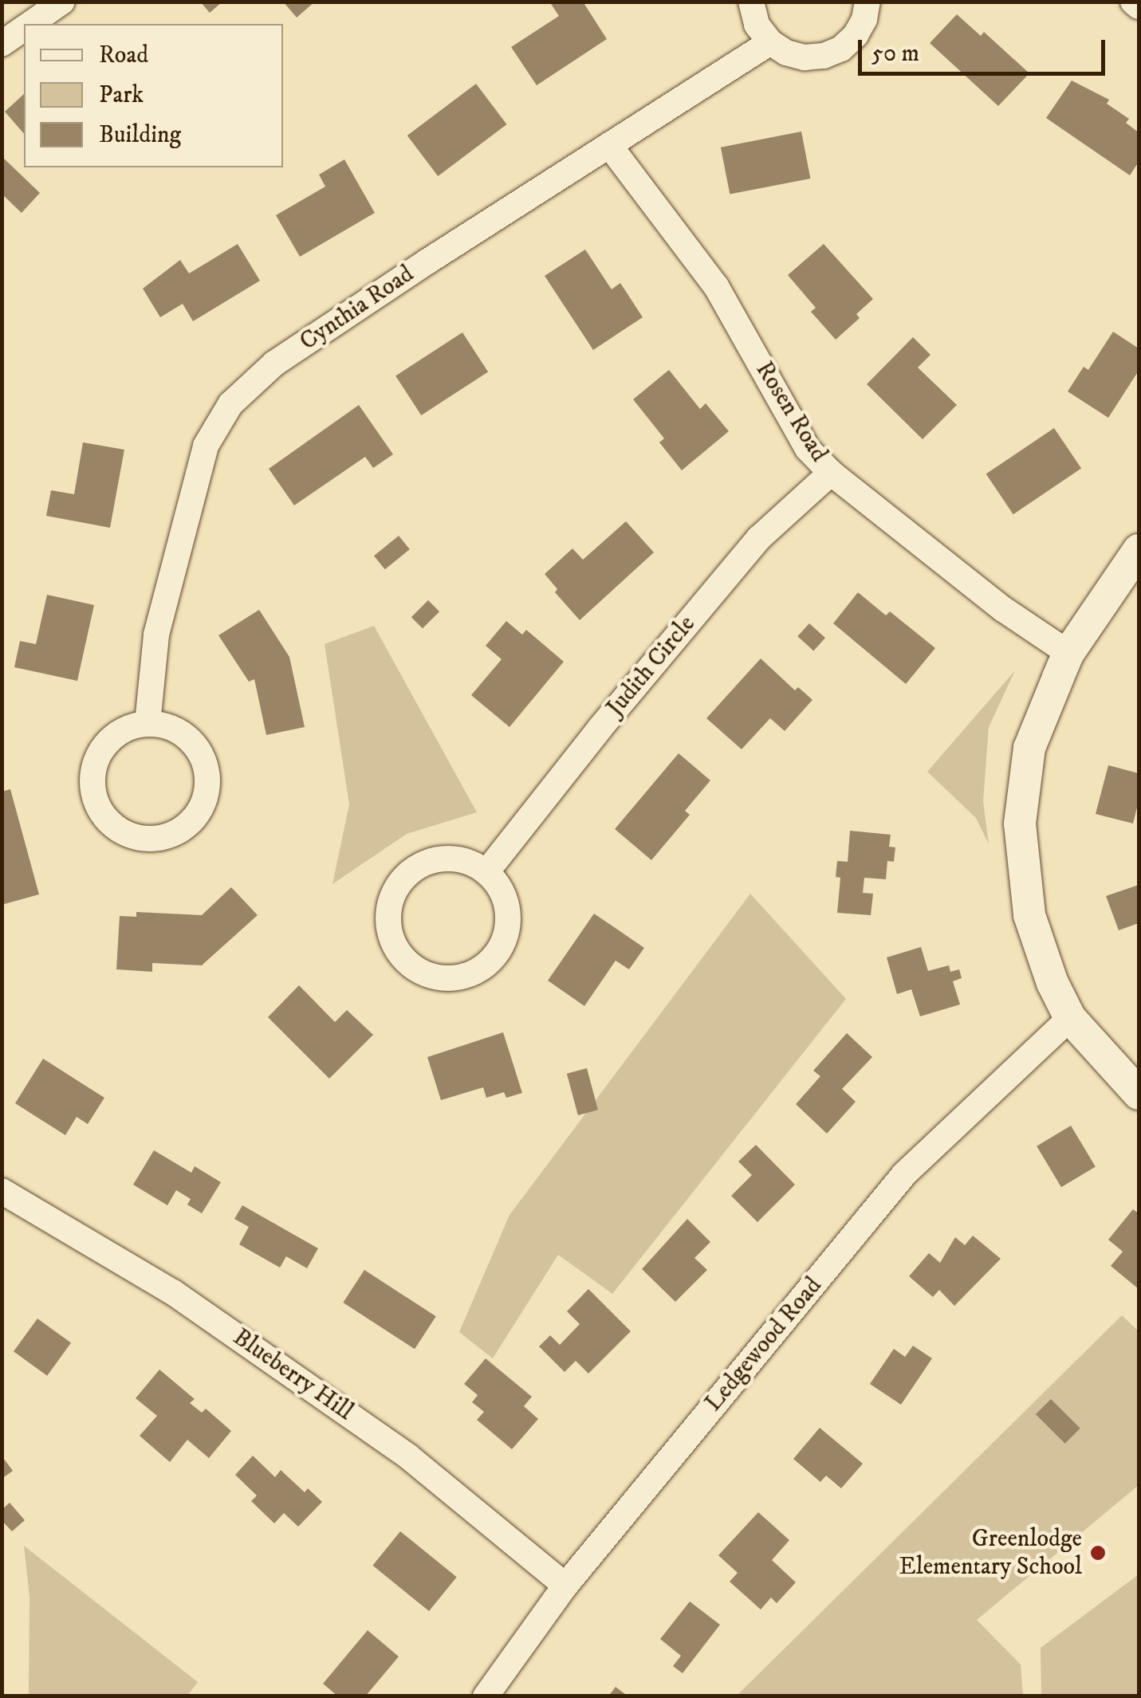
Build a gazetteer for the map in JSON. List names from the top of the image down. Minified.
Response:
{"streets":{"street":["Cynthia Road","Rosen Road","Judith Circle","Ledgewood Road","Blueberry Hill"]},"crossings":[["Cynthia Road","Rosen Road"],["Rosen Road","Judith Circle"],["Ledgewood Road","Blueberry Hill"]],"places":["Greenlodge Elementary School"],"legend":["Road","Park","Building"],"scale_bar":"50 m"}
